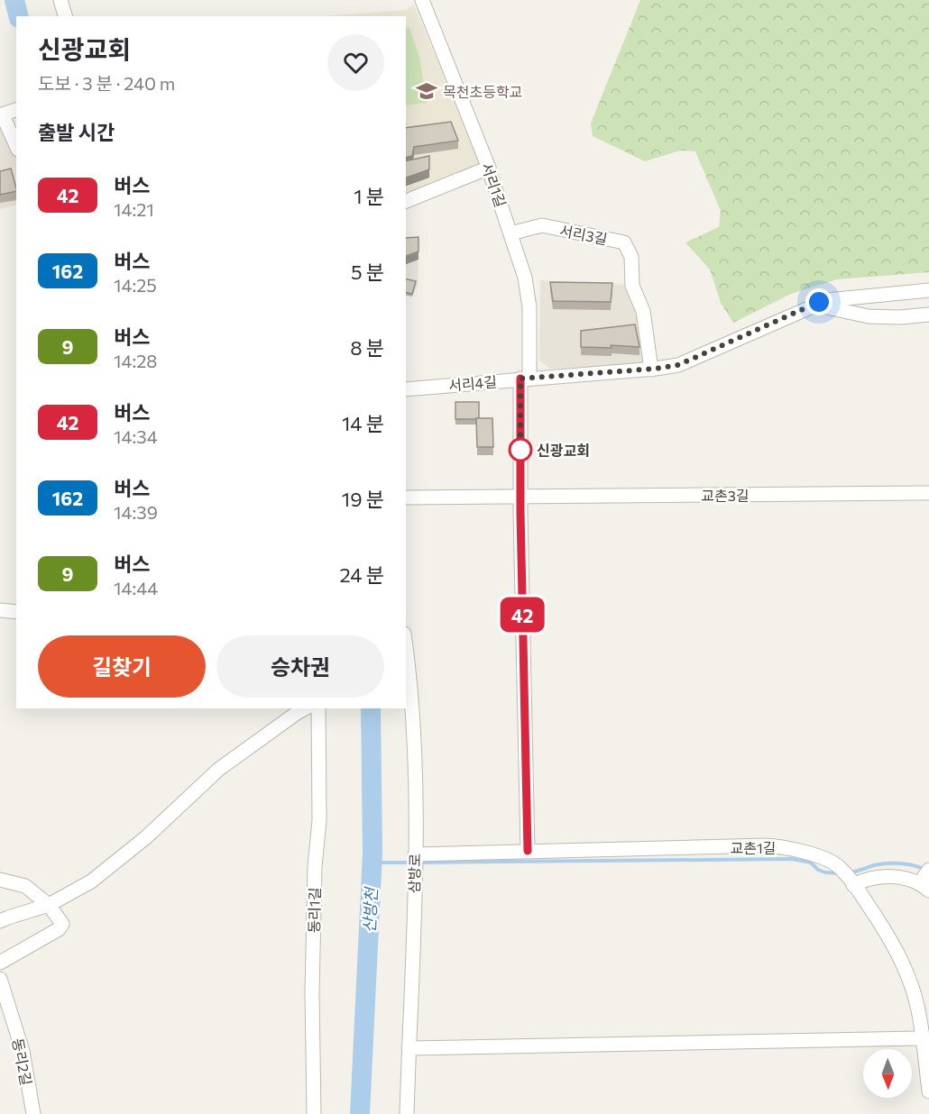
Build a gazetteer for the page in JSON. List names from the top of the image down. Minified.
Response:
{"streets":{"street":["서리1길","서리3길","서리4길","교촌3길","교촌1길","삼방로","동리1길","동리2길"]},"crossings":[["서리1길","서리3길"],["서리1길","서리4길"],["서리1길","교촌3길"],["서리1길","교촌1길"],["서리3길","서리4길"],["교촌1길","삼방로"]],"water":["산방천"],"places":{"school or university":["목천초등학교"],"other":["신광교회"]},"lines":["bus line 42"],"north":"bottom","page":{"on_map":"42","heading":[["신광교회","도보 · 3 분 · 240 m"],"출발 시간"],"list":[{"mark":"42","name":"버스","note":"14:21","value":"1 분"},{"mark":"162","name":"버스","note":"14:25","value":"5 분"},{"mark":"9","name":"버스","note":"14:28","value":"8 분"},{"mark":"42","name":"버스","note":"14:34","value":"14 분"},{"mark":"162","name":"버스","note":"14:39","value":"19 분"},{"mark":"9","name":"버스","note":"14:44","value":"24 분"}],"buttons":["길찾기","승차권"]}}
